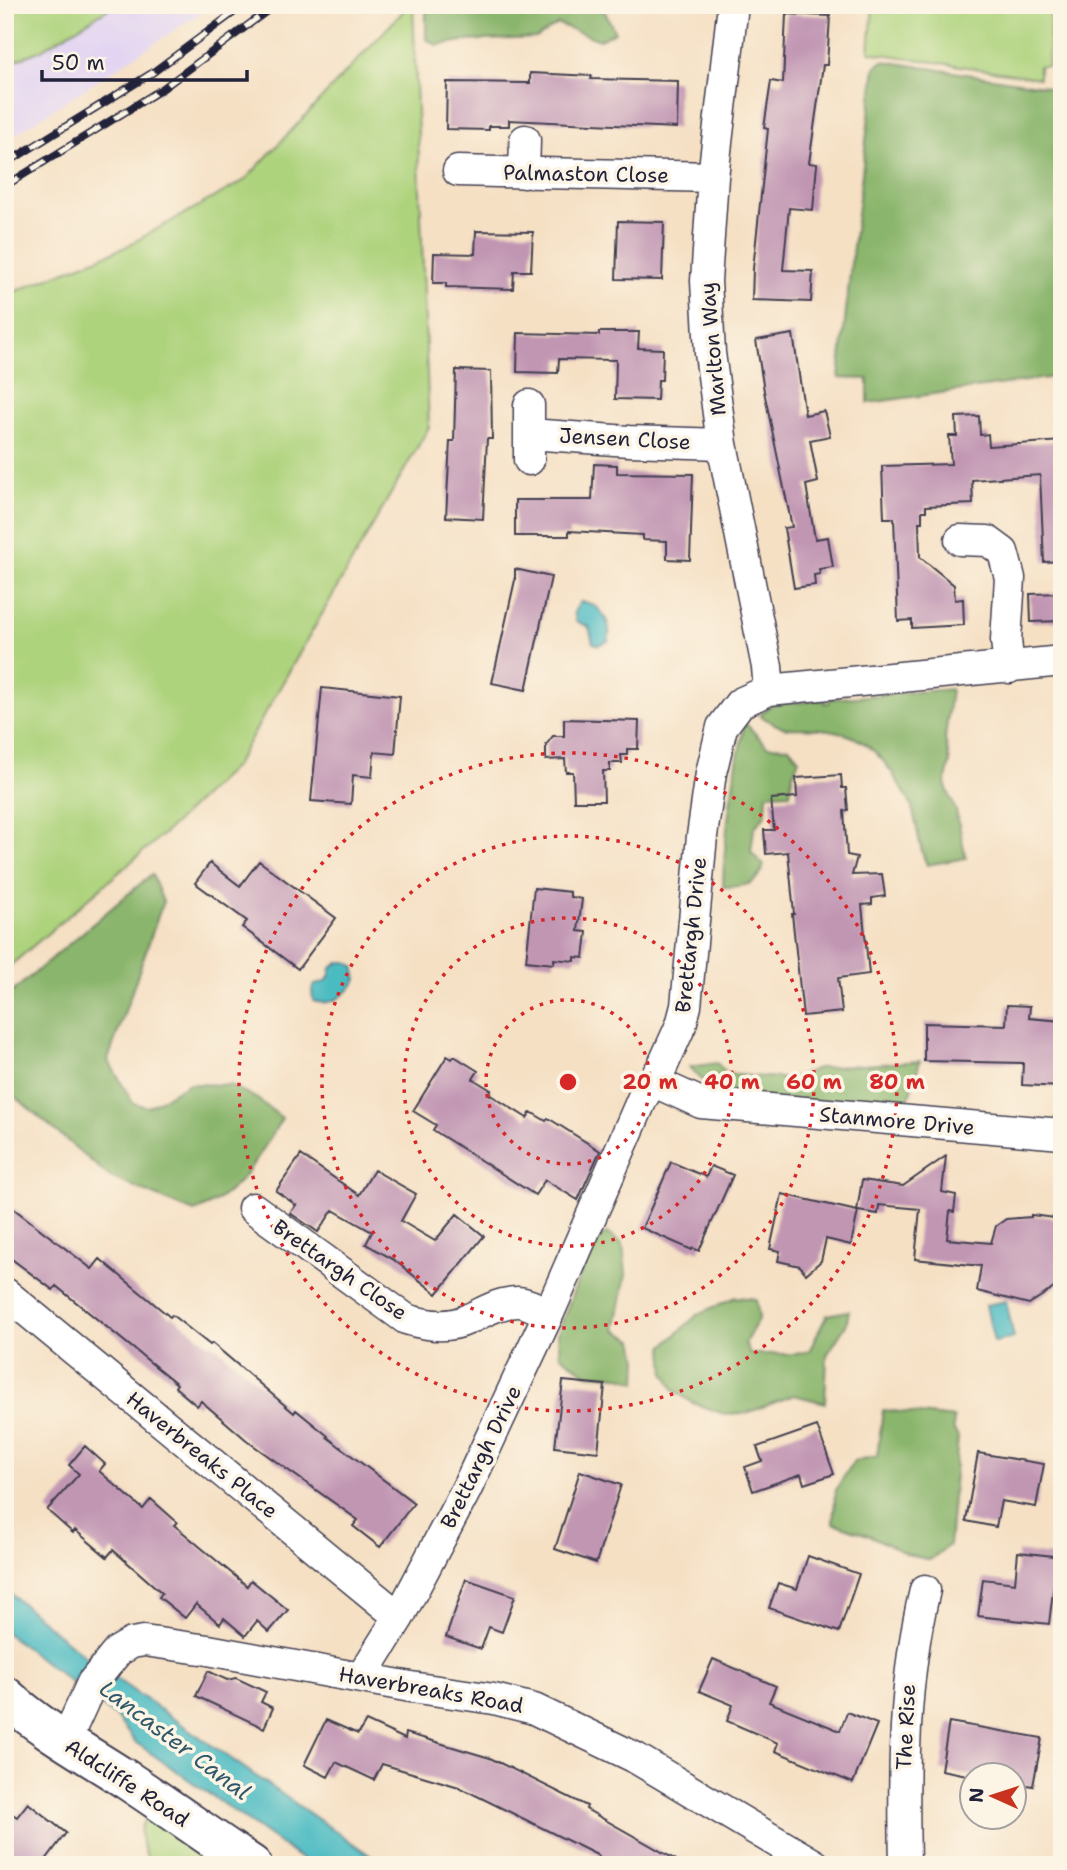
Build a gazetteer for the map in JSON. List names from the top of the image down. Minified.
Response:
{"streets":{"street":["Palmaston Close","Marlton Way","Jensen Close","Brettargh Drive","Stanmore Drive","Brettargh Close","Haverbreaks Place","Haverbreaks Road","The Rise","Aldcliffe Road"]},"crossings":[["Palmaston Close","Marlton Way"],["Marlton Way","Jensen Close"],["Marlton Way","Brettargh Drive"],["Brettargh Drive","Stanmore Drive"],["Brettargh Drive","Brettargh Close"],["Brettargh Drive","Haverbreaks Place"],["Brettargh Drive","Haverbreaks Road"],["Haverbreaks Road","Aldcliffe Road"]],"water":["Lancaster Canal"],"scale_bar":"50 m","north":"left","rings":["20 m","40 m","60 m","80 m"]}
